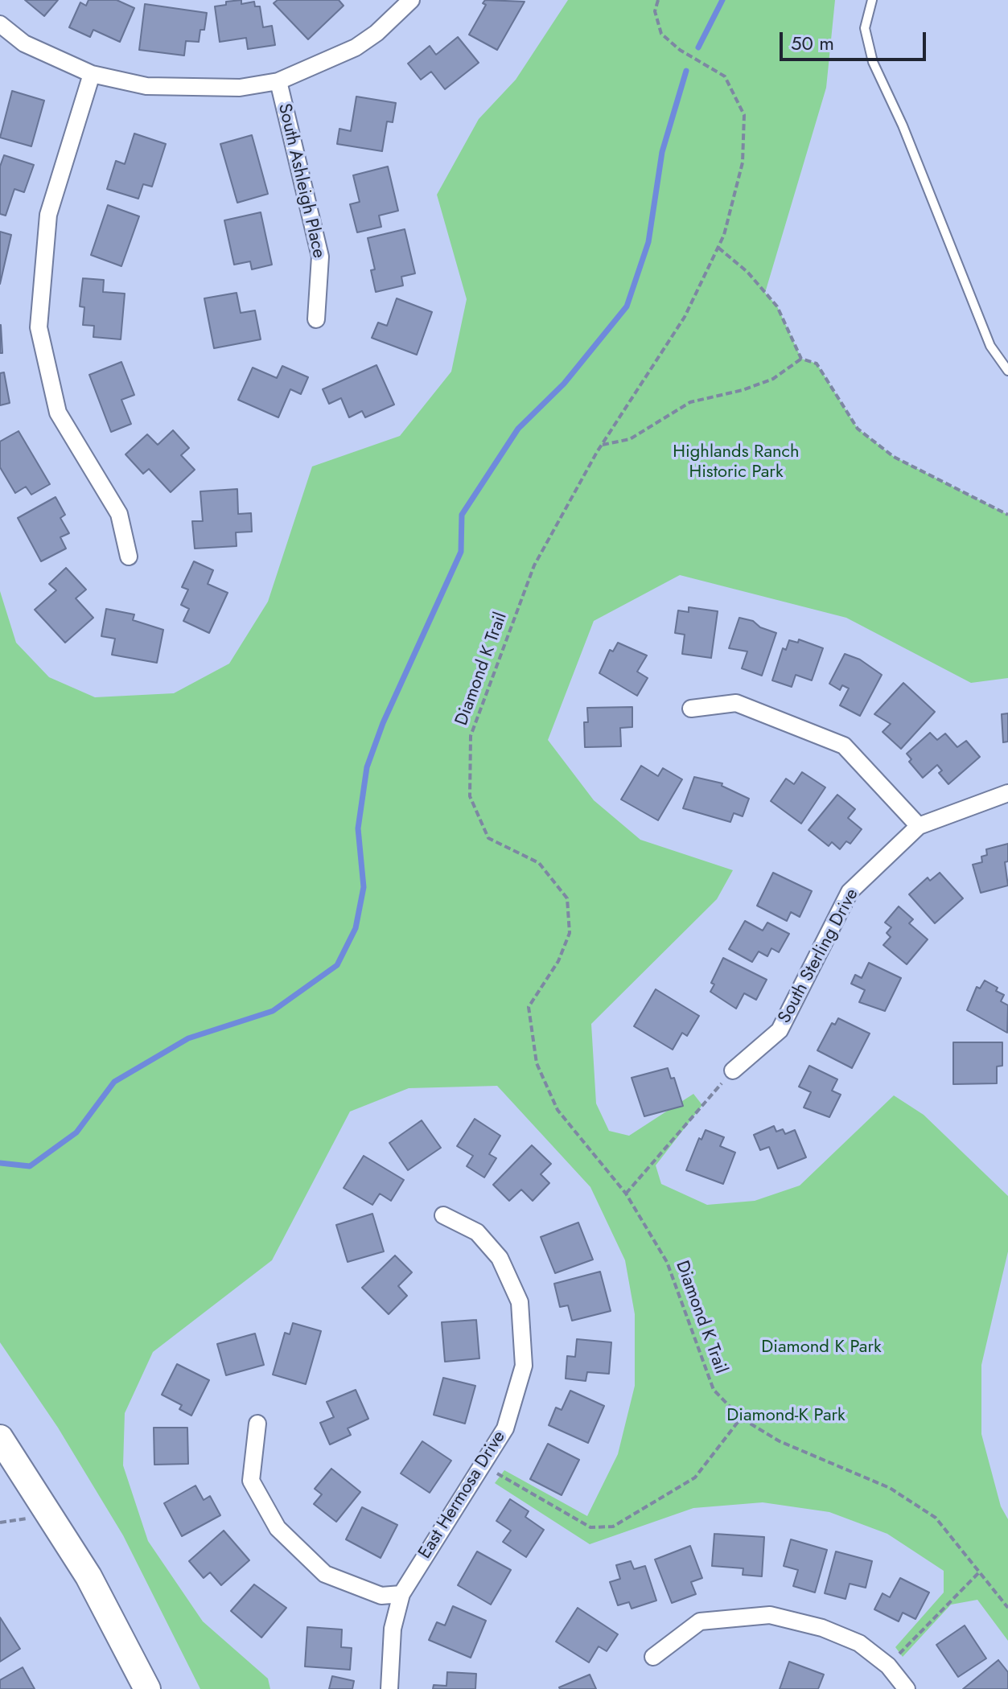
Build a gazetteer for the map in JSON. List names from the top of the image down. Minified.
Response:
{"streets":{"street":["South Ashleigh Place","South Sterling Drive","East Hermosa Drive"],"path":["Diamond K Trail"]},"parks":["Highlands Ranch Historic Park","Diamond K Park","Diamond-K Park"],"scale_bar":"50 m"}
